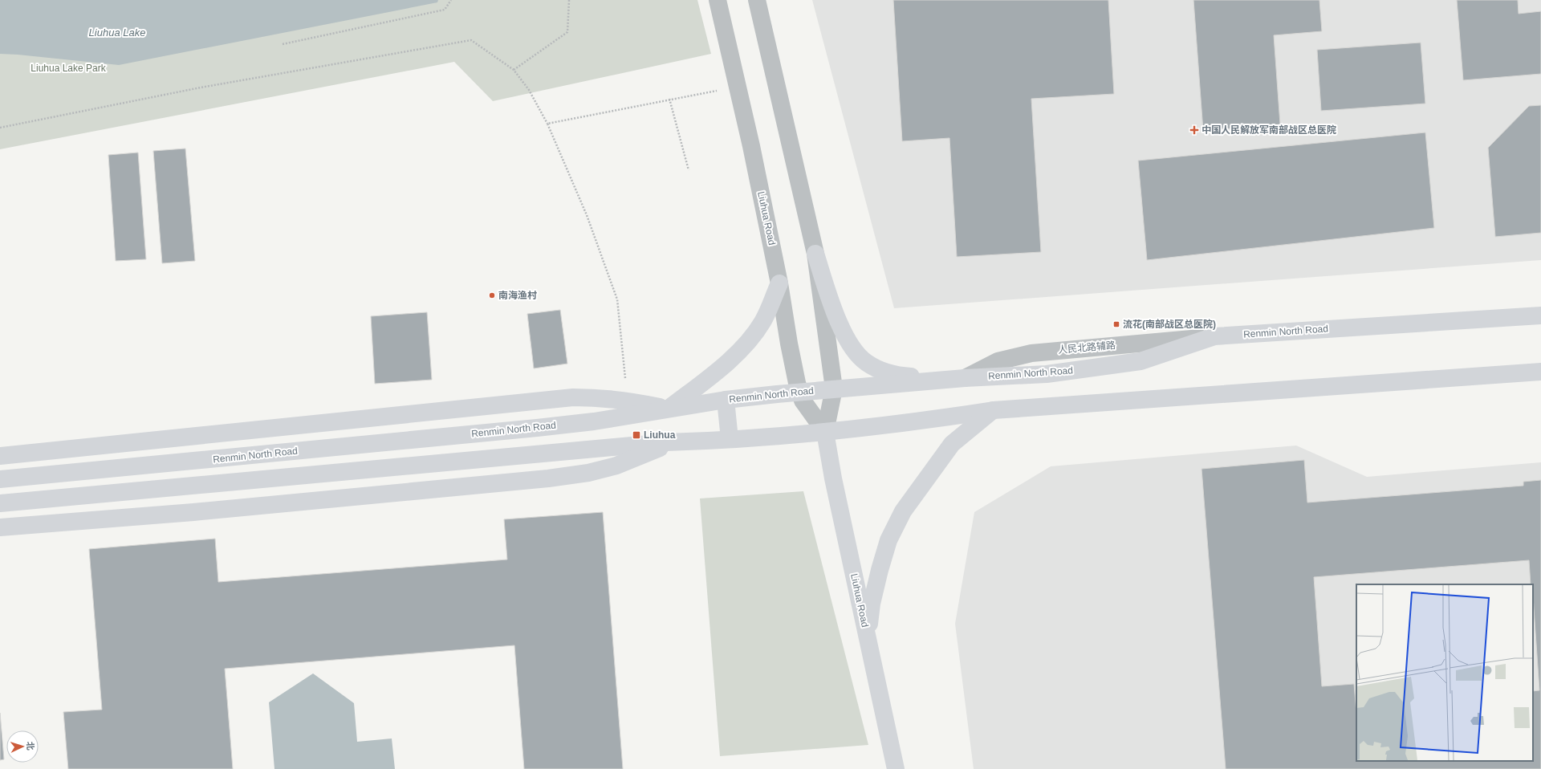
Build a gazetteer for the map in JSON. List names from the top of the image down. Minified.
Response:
{"streets":{"main road":["Liuhua Road","Renmin North Road"]},"crossings":[["Liuhua Road","Renmin North Road"]],"water":["Liuhua Lake"],"parks":["Liuhua Lake Park"],"places":{"health":["中国人民解放军南部战区总医院"],"other":["南海渔村"],"transit":["流花(南部战区总医院)","Liuhua"]},"north":"right"}
